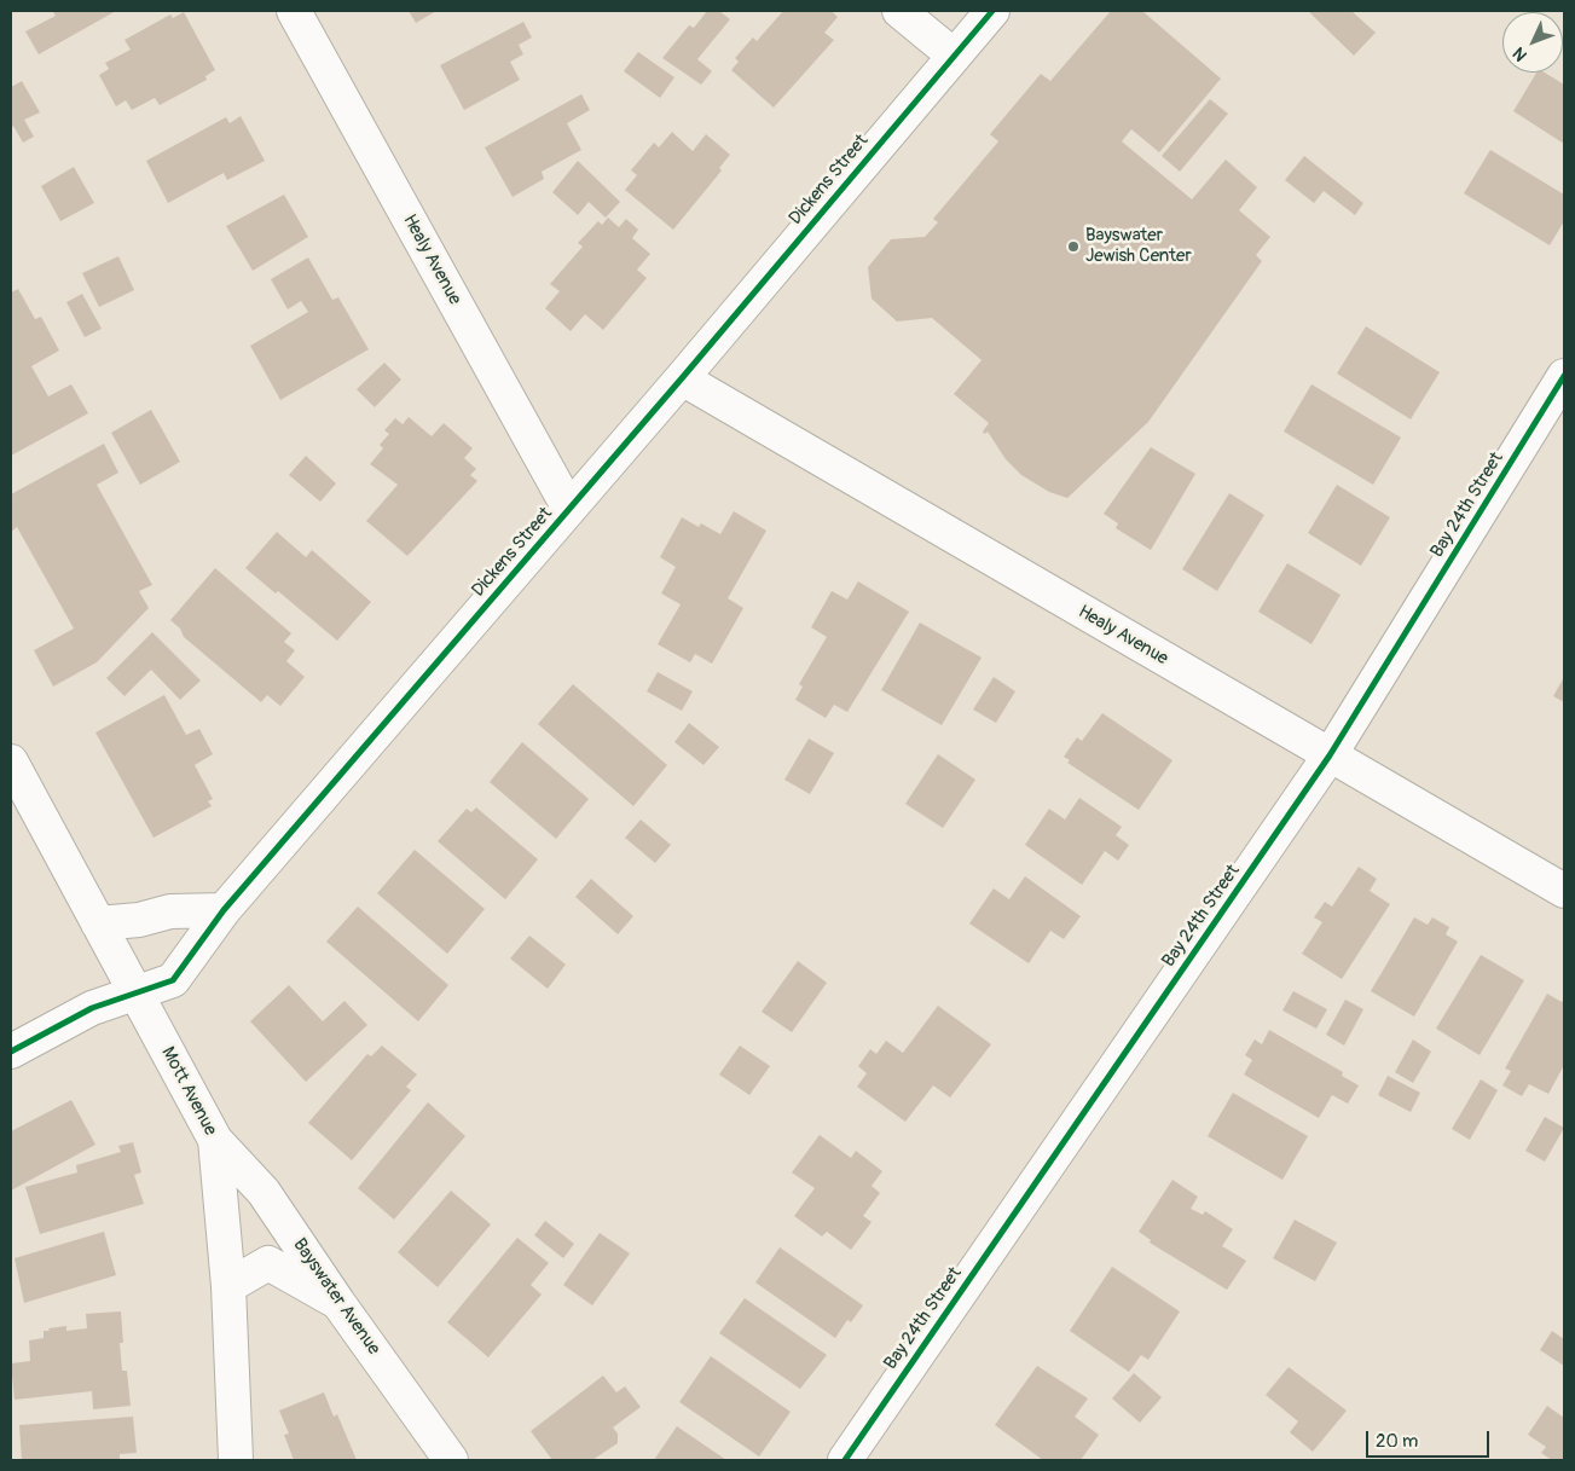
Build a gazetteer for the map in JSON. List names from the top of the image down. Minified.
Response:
{"streets":{"street":["Dickens Street","Healy Avenue","Bay 24th Street","Mott Avenue","Bayswater Avenue"]},"crossings":[["Dickens Street","Healy Avenue"],["Dickens Street","Mott Avenue"],["Healy Avenue","Bay 24th Street"],["Mott Avenue","Bayswater Avenue"]],"places":["Bayswater Jewish Center"],"scale_bar":"20 m","north":"bottom left"}
